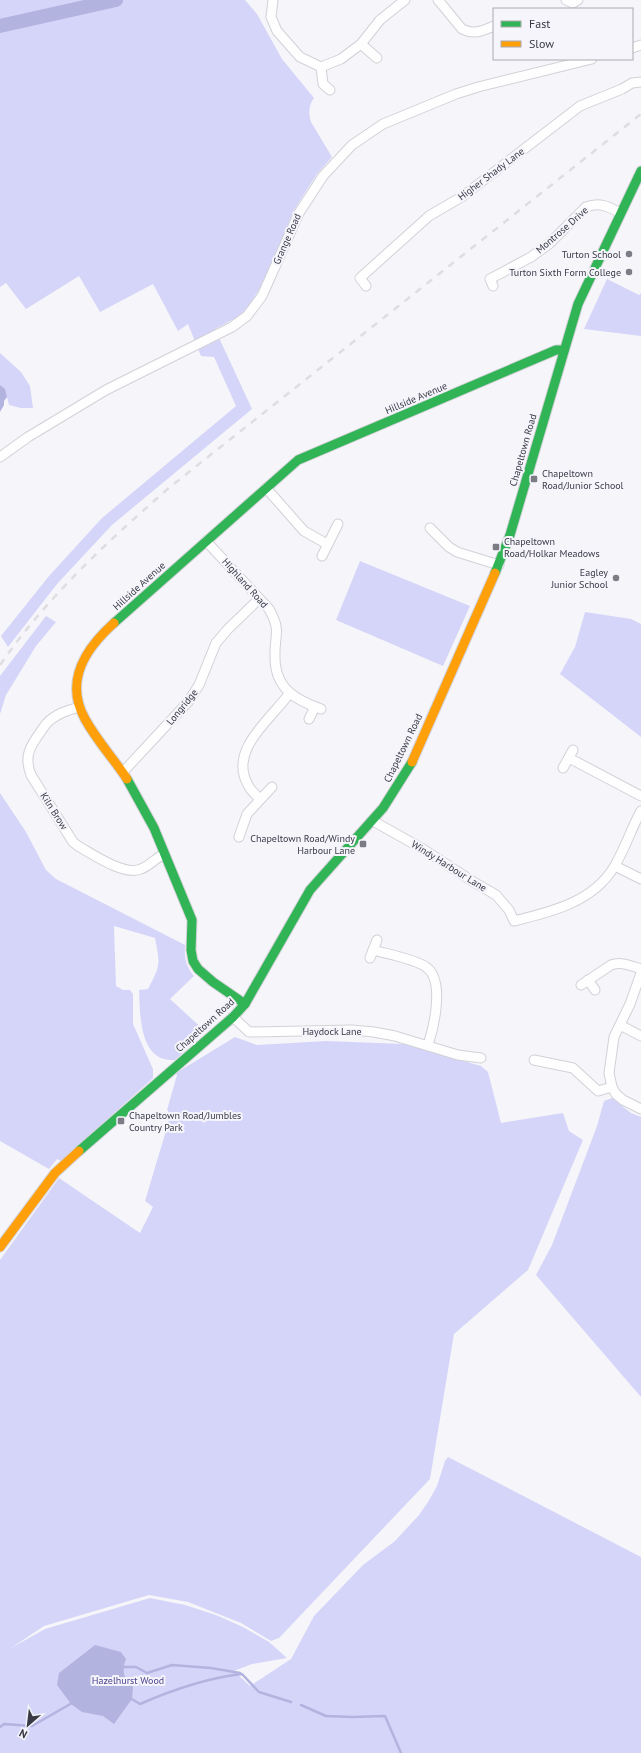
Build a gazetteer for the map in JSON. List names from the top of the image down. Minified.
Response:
{"streets":{"main road":["Hillside Avenue","Chapeltown Road"],"street":["Higher Shady Lane","Montrose Drive","Grange Road","Highland Road","Longridge","Kiln Brow","Windy Harbour Lane","Haydock Lane"]},"crossings":[["Montrose Drive","Chapeltown Road"],["Hillside Avenue","Chapeltown Road"],["Hillside Avenue","Highland Road"],["Hillside Avenue","Longridge"],["Hillside Avenue","Kiln Brow"],["Chapeltown Road","Windy Harbour Lane"],["Chapeltown Road","Haydock Lane"],["Highland Road","Longridge"]],"parks":["Hazelhurst Wood"],"places":{"other":["Turton School","Turton Sixth Form College","Eagley Junior School"],"transit":["Chapeltown Road/Junior School","Chapeltown Road/Holkar Meadows","Chapeltown Road/Windy Harbour Lane","Chapeltown Road/Jumbles Country Park"]},"legend":["Fast","Slow"],"north":"bottom left"}
